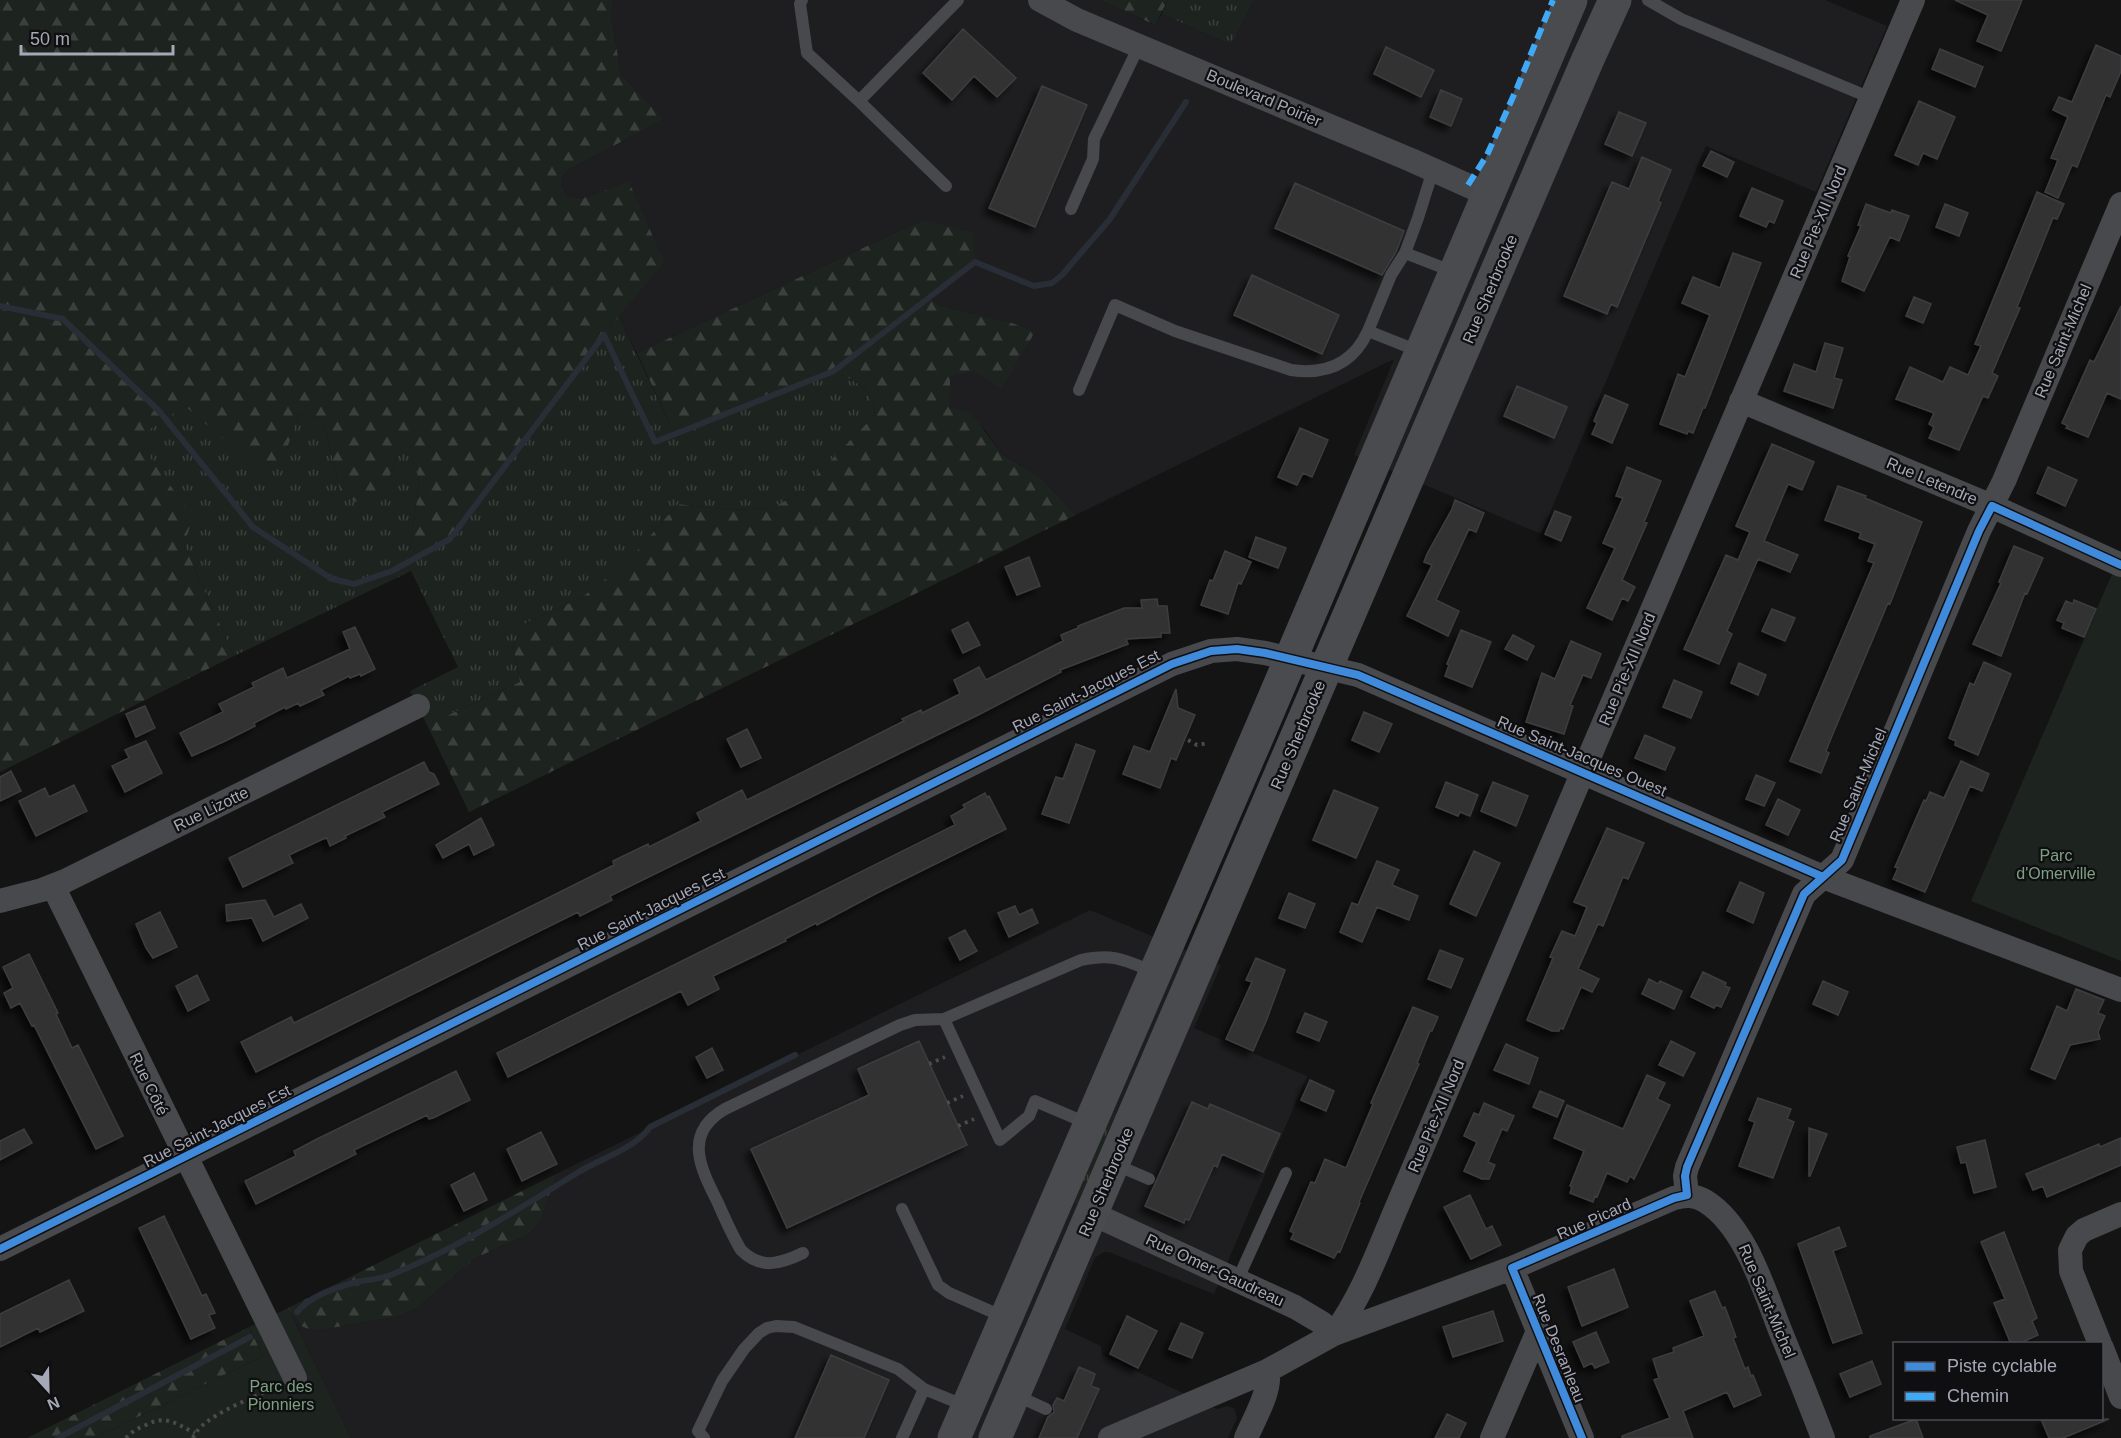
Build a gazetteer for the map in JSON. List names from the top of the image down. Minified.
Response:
{"streets":{"main road":["Rue Sherbrooke"],"street":["Boulevard Poirier","Rue Pie-XII Nord","Rue Saint-Michel","Rue Letendre","Rue Saint-Jacques Est","Rue Saint-Jacques Ouest","Rue Lizotte","Rue Côté","Rue Picard","Rue Omer-Gaudreau","Rue Desranleau"]},"crossings":[["Rue Pie-XII Nord","Rue Letendre"],["Rue Pie-XII Nord","Rue Saint-Jacques Ouest"],["Rue Pie-XII Nord","Rue Picard"],["Rue Pie-XII Nord","Rue Omer-Gaudreau"],["Rue Sherbrooke","Rue Saint-Jacques Est"],["Rue Sherbrooke","Rue Saint-Jacques Ouest"],["Rue Sherbrooke","Rue Omer-Gaudreau"],["Rue Saint-Michel","Rue Letendre"],["Rue Saint-Michel","Rue Saint-Jacques Ouest"],["Rue Saint-Michel","Rue Picard"],["Rue Saint-Jacques Est","Rue Saint-Jacques Ouest"],["Rue Saint-Jacques Est","Rue Côté"],["Rue Lizotte","Rue Côté"],["Rue Picard","Rue Omer-Gaudreau"],["Rue Picard","Rue Desranleau"]],"parks":["Parc d'Omerville","Parc des Pionniers"],"legend":["Piste cyclable","Chemin"],"scale_bar":"50 m","north":"bottom"}
